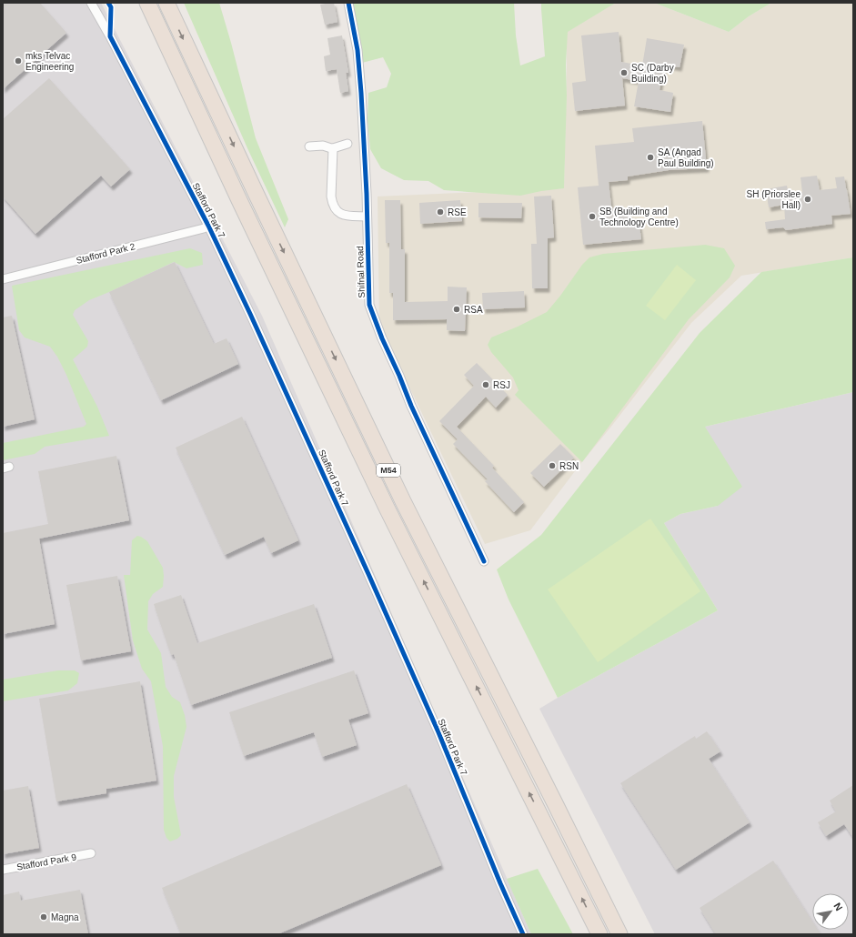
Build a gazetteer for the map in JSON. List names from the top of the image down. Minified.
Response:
{"streets":{"highway":["M54"],"street":["Stafford Park 7","Stafford Park 2","Shifnal Road","Stafford Park 9"]},"crossings":[["Stafford Park 7","Stafford Park 2"]],"places":["mks Telvac Engineering","SC (Darby Building)","SA (Angad Paul Building)","SH (Priorslee Hall)","RSE","SB (Building and Technology Centre)","RSA","RSJ","RSN","Magna"],"north":"top right"}
